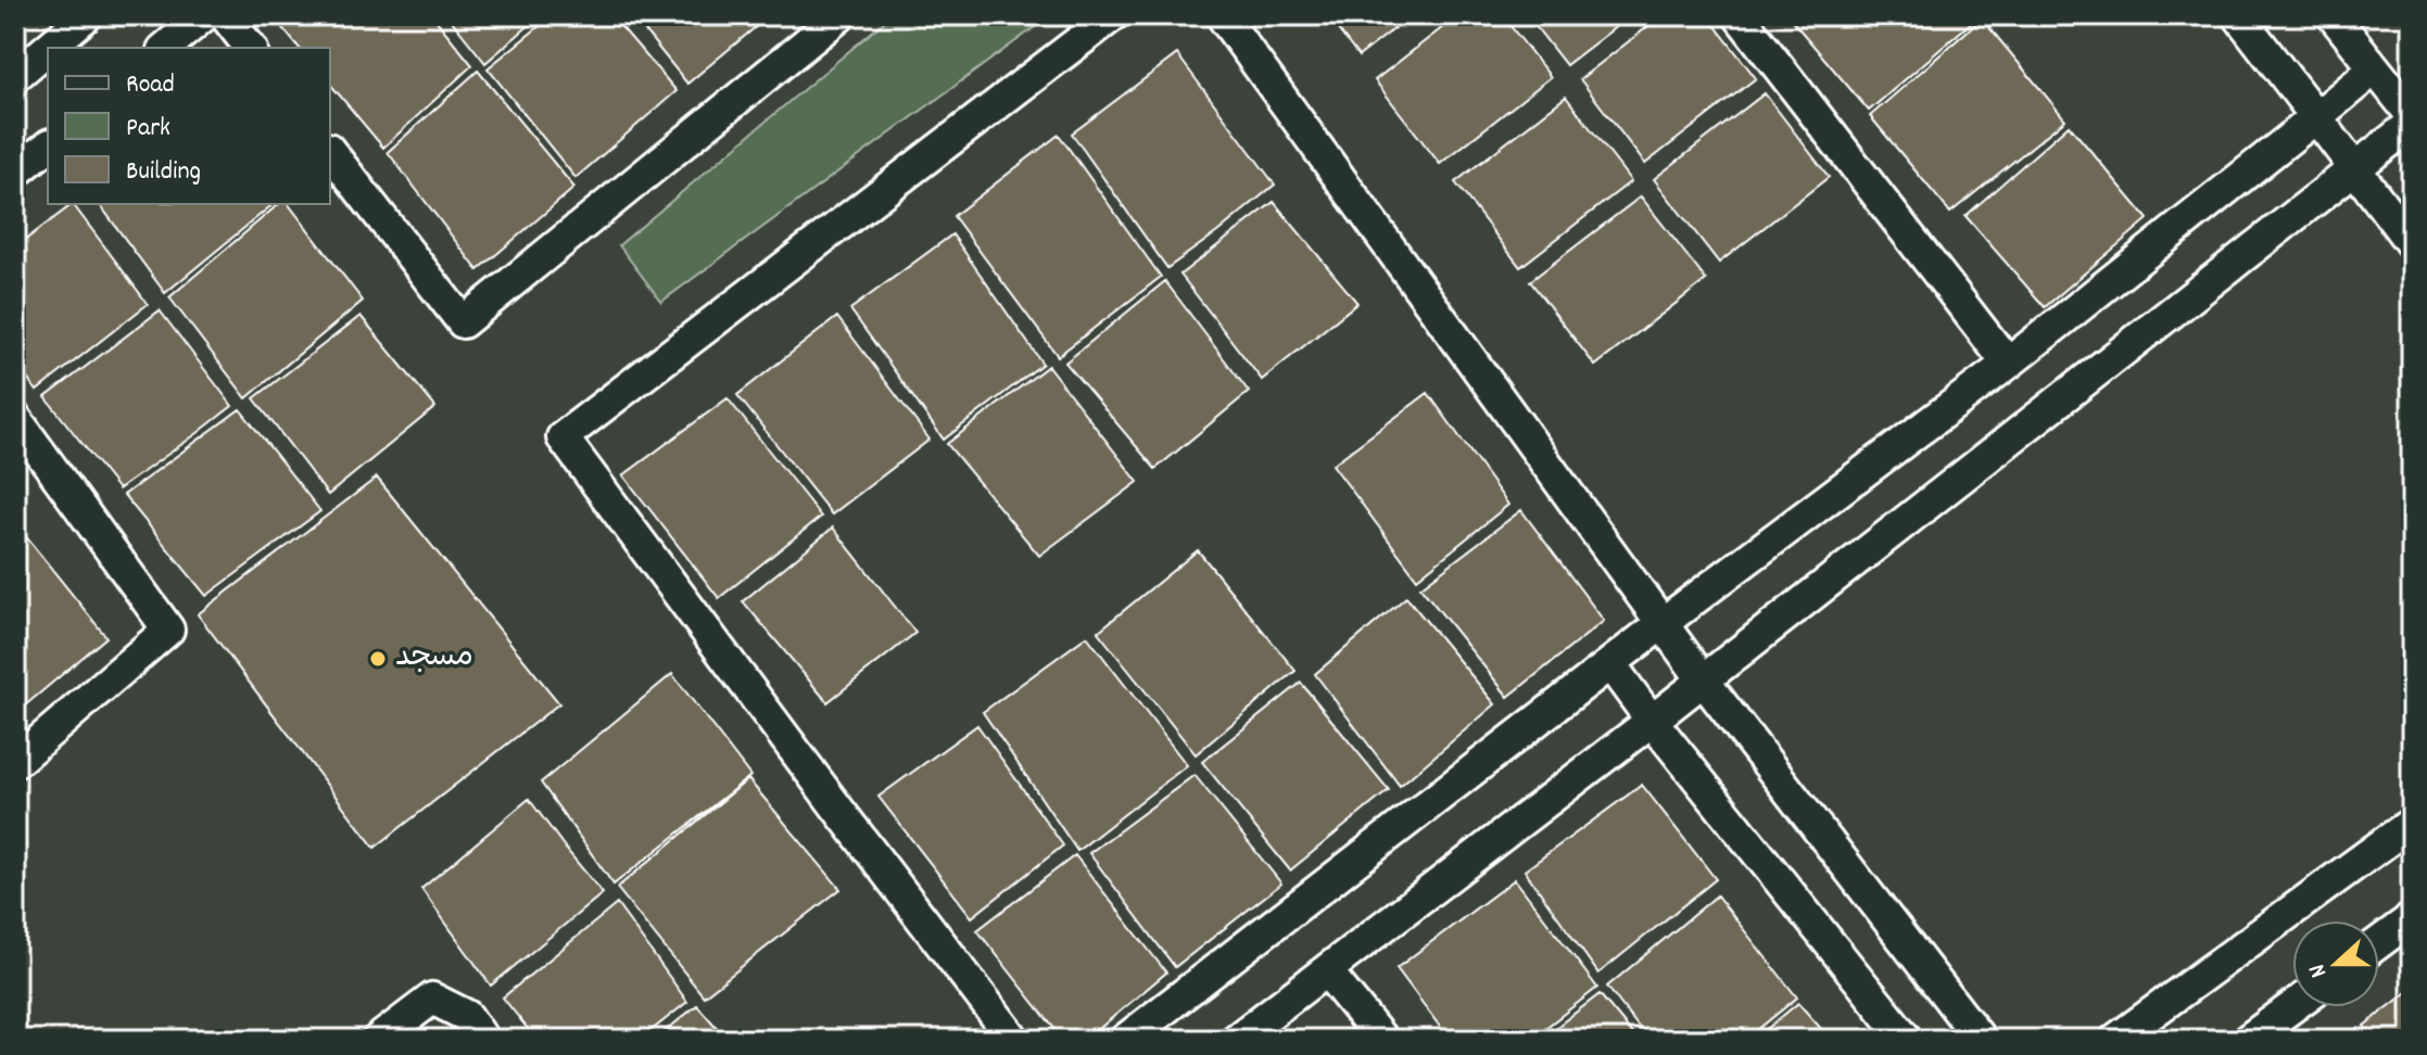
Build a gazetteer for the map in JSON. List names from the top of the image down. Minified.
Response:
{"places":["مسجد"],"legend":["Road","Park","Building"],"north":"left"}
